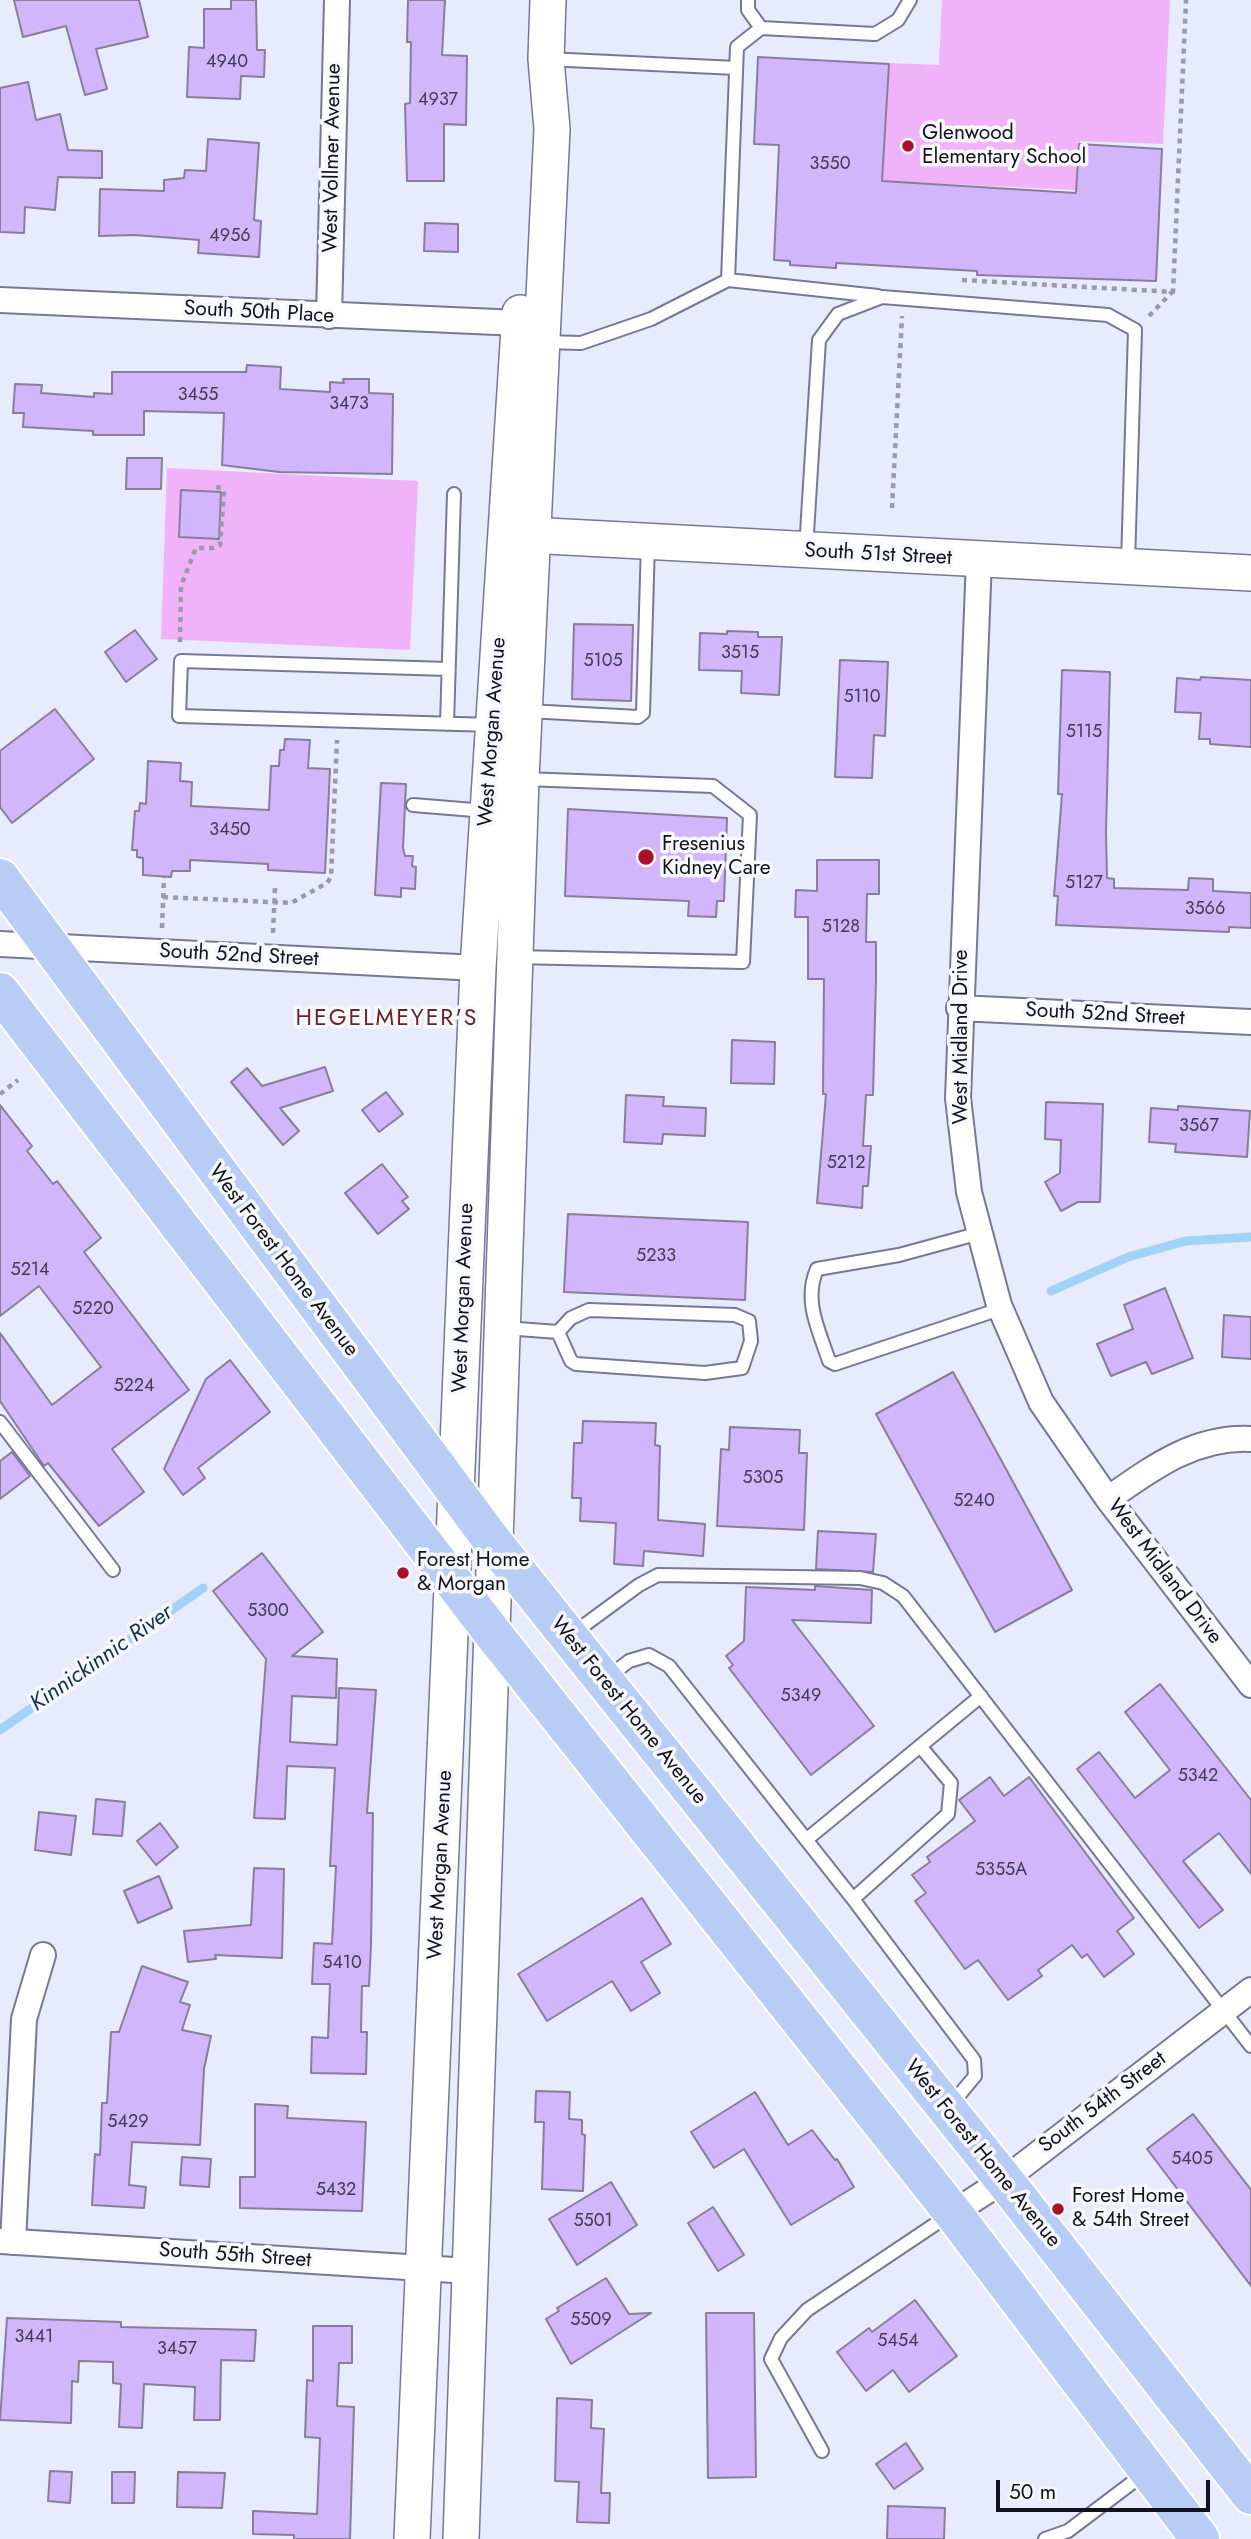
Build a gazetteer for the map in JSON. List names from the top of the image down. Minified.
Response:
{"streets":{"main road":["West Forest Home Avenue"],"street":["West Vollmer Avenue","South 50th Place","South 51st Street","West Morgan Avenue","South 52nd Street","West Midland Drive","South 54th Street","South 55th Street"]},"crossings":[["West Vollmer Avenue","South 50th Place"],["South 50th Place","West Morgan Avenue"],["South 51st Street","West Morgan Avenue"],["South 51st Street","West Midland Drive"],["West Morgan Avenue","South 52nd Street"],["West Morgan Avenue","West Forest Home Avenue"],["West Morgan Avenue","South 55th Street"],["South 52nd Street","West Midland Drive"],["South 52nd Street","West Forest Home Avenue"],["West Forest Home Avenue","South 54th Street"]],"districts":["HEGELMEYER'S"],"water":["Kinnickinnic River"],"places":["Glenwood Elementary School","Fresenius Kidney Care","Forest Home & Morgan","Forest Home & 54th Street"],"house_numbers":["4940","4937","3550","4956","3455","3473","3515","5105","5110","5115","3450","5127","3566","5128","3567","5212","5233","5214","5220","5224","5305","5240","5300","5349","5342","5355A","5410","5429","5405","5432","5501","5509","3441","5454","3457"],"scale_bar":"50 m"}
